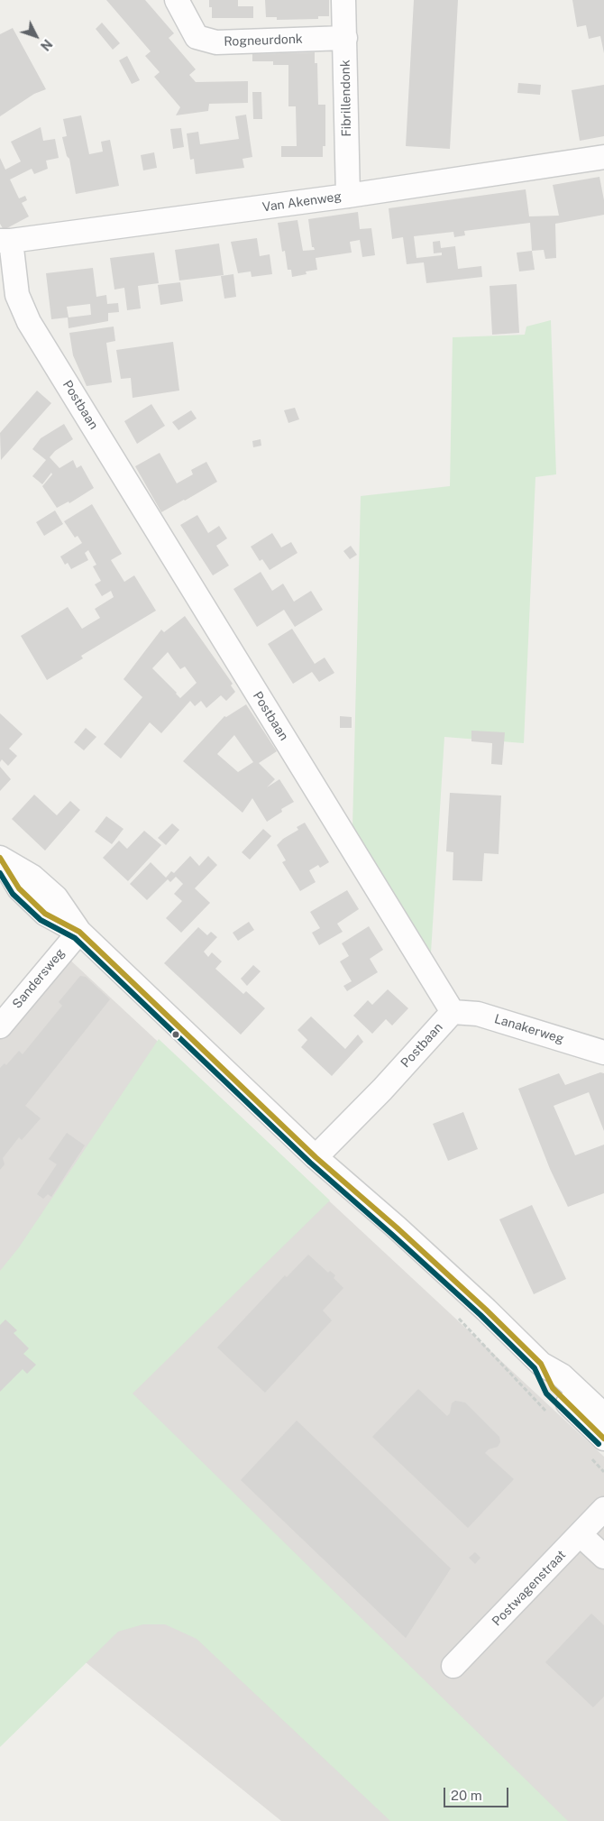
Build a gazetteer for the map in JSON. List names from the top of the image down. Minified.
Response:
{"streets":{"street":["Rogneurdonk","Fibrillendonk","Van Akenweg","Postbaan","Sandersweg","Lanakerweg","Postwagenstraat"]},"crossings":[["Rogneurdonk","Fibrillendonk"],["Fibrillendonk","Van Akenweg"],["Van Akenweg","Postbaan"],["Postbaan","Lanakerweg"]],"scale_bar":"20 m","north":"bottom right"}
